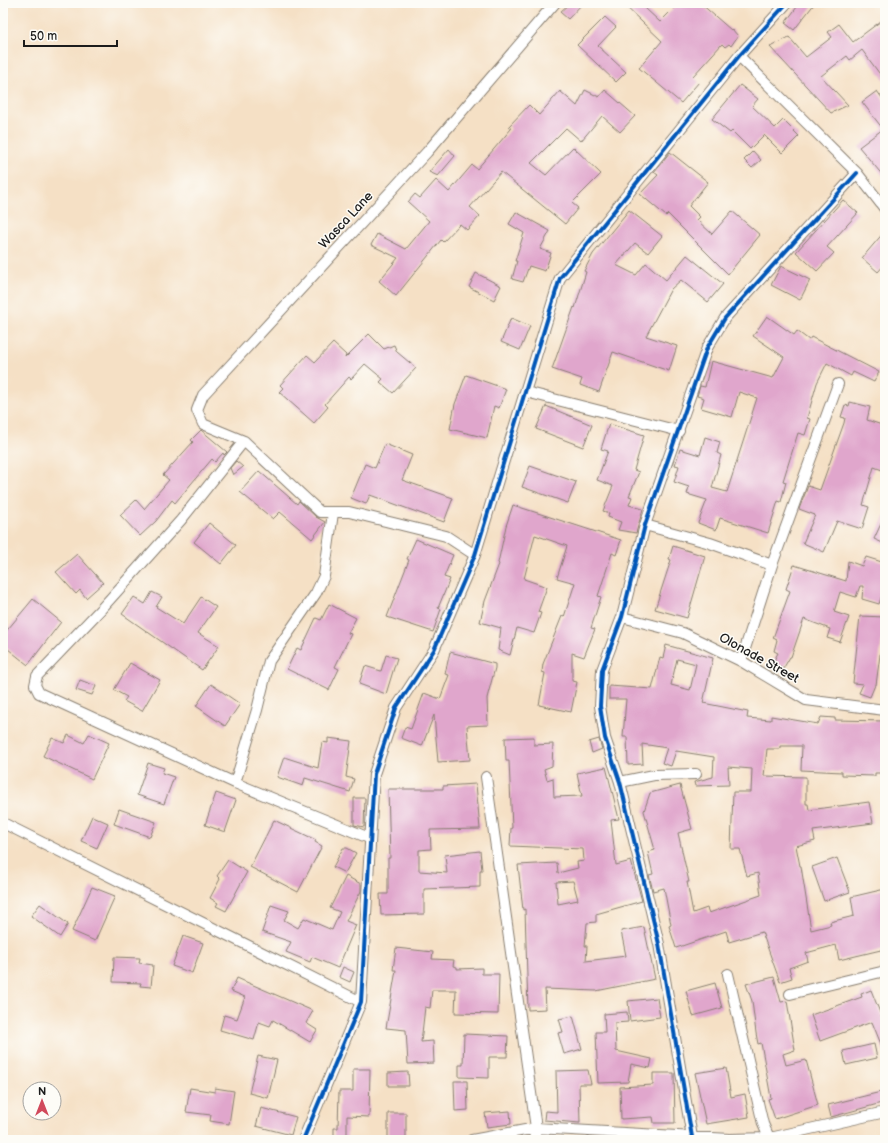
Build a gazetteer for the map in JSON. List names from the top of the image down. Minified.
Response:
{"streets":{"street":["Wasca Lane","Olonade Street"]},"scale_bar":"50 m","north":"top"}
